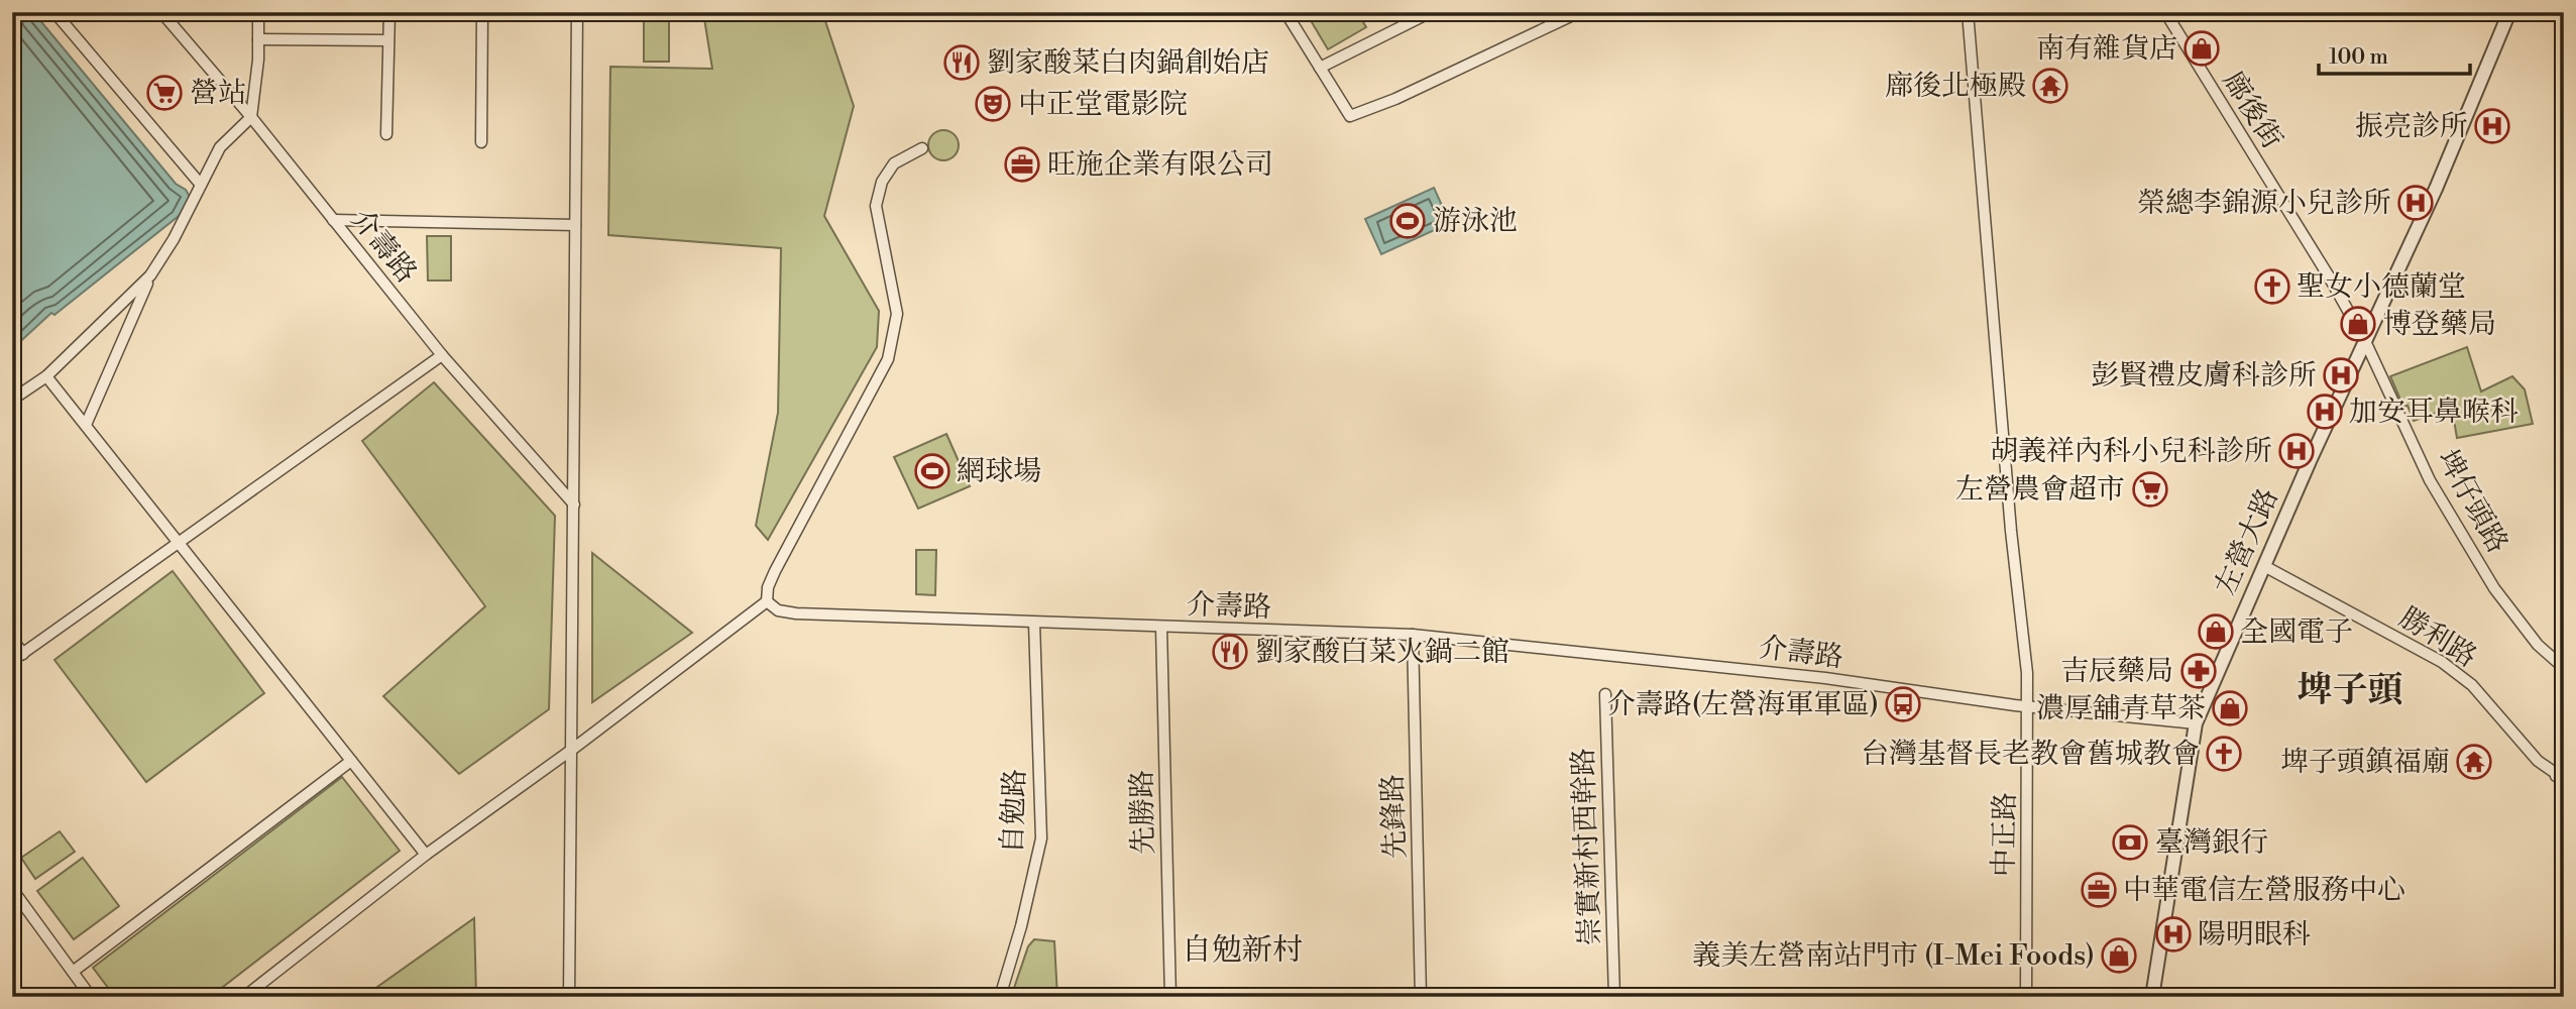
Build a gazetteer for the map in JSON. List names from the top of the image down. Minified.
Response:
{"streets":{"street":["廍後街","介壽路","埤仔頭路","左營大路","勝利路","自勉路","先勝路","先鋒路","中正路","崇實新村西幹路"]},"crossings":[["廍後街","埤仔頭路"],["廍後街","左營大路"],["介壽路","左營大路"],["介壽路","自勉路"],["介壽路","先勝路"],["介壽路","先鋒路"],["介壽路","中正路"],["埤仔頭路","左營大路"],["左營大路","勝利路"]],"districts":["埤子頭","自勉新村"],"places":{"shop":["南有雜貨店","博登藥局","全國電子","濃厚舖青草茶","義美左營南站門市 (I-Mei Foods)"],"restaurant":["劉家酸菜白肉鍋創始店","劉家酸白菜火鍋二館"],"temple":["廍後北極殿","埤子頭鎮福廟"],"supermarket":["營站","左營農會超市"],"theatre":["中正堂電影院"],"hospital":["振亮診所","榮總李錦源小兒診所","彭賢禮皮膚科診所","加安耳鼻喉科","胡義祥內科小兒科診所","陽明眼科"],"office":["旺施企業有限公司","中華電信左營服務中心"],"sports":["游泳池","網球場"],"church":["聖女小德蘭堂","台灣基督長老教會舊城教會"],"pharmacy":["吉辰藥局"],"bus stop":["介壽路(左營海軍軍區)"],"bank":["臺灣銀行"]},"scale_bar":"100 m"}
